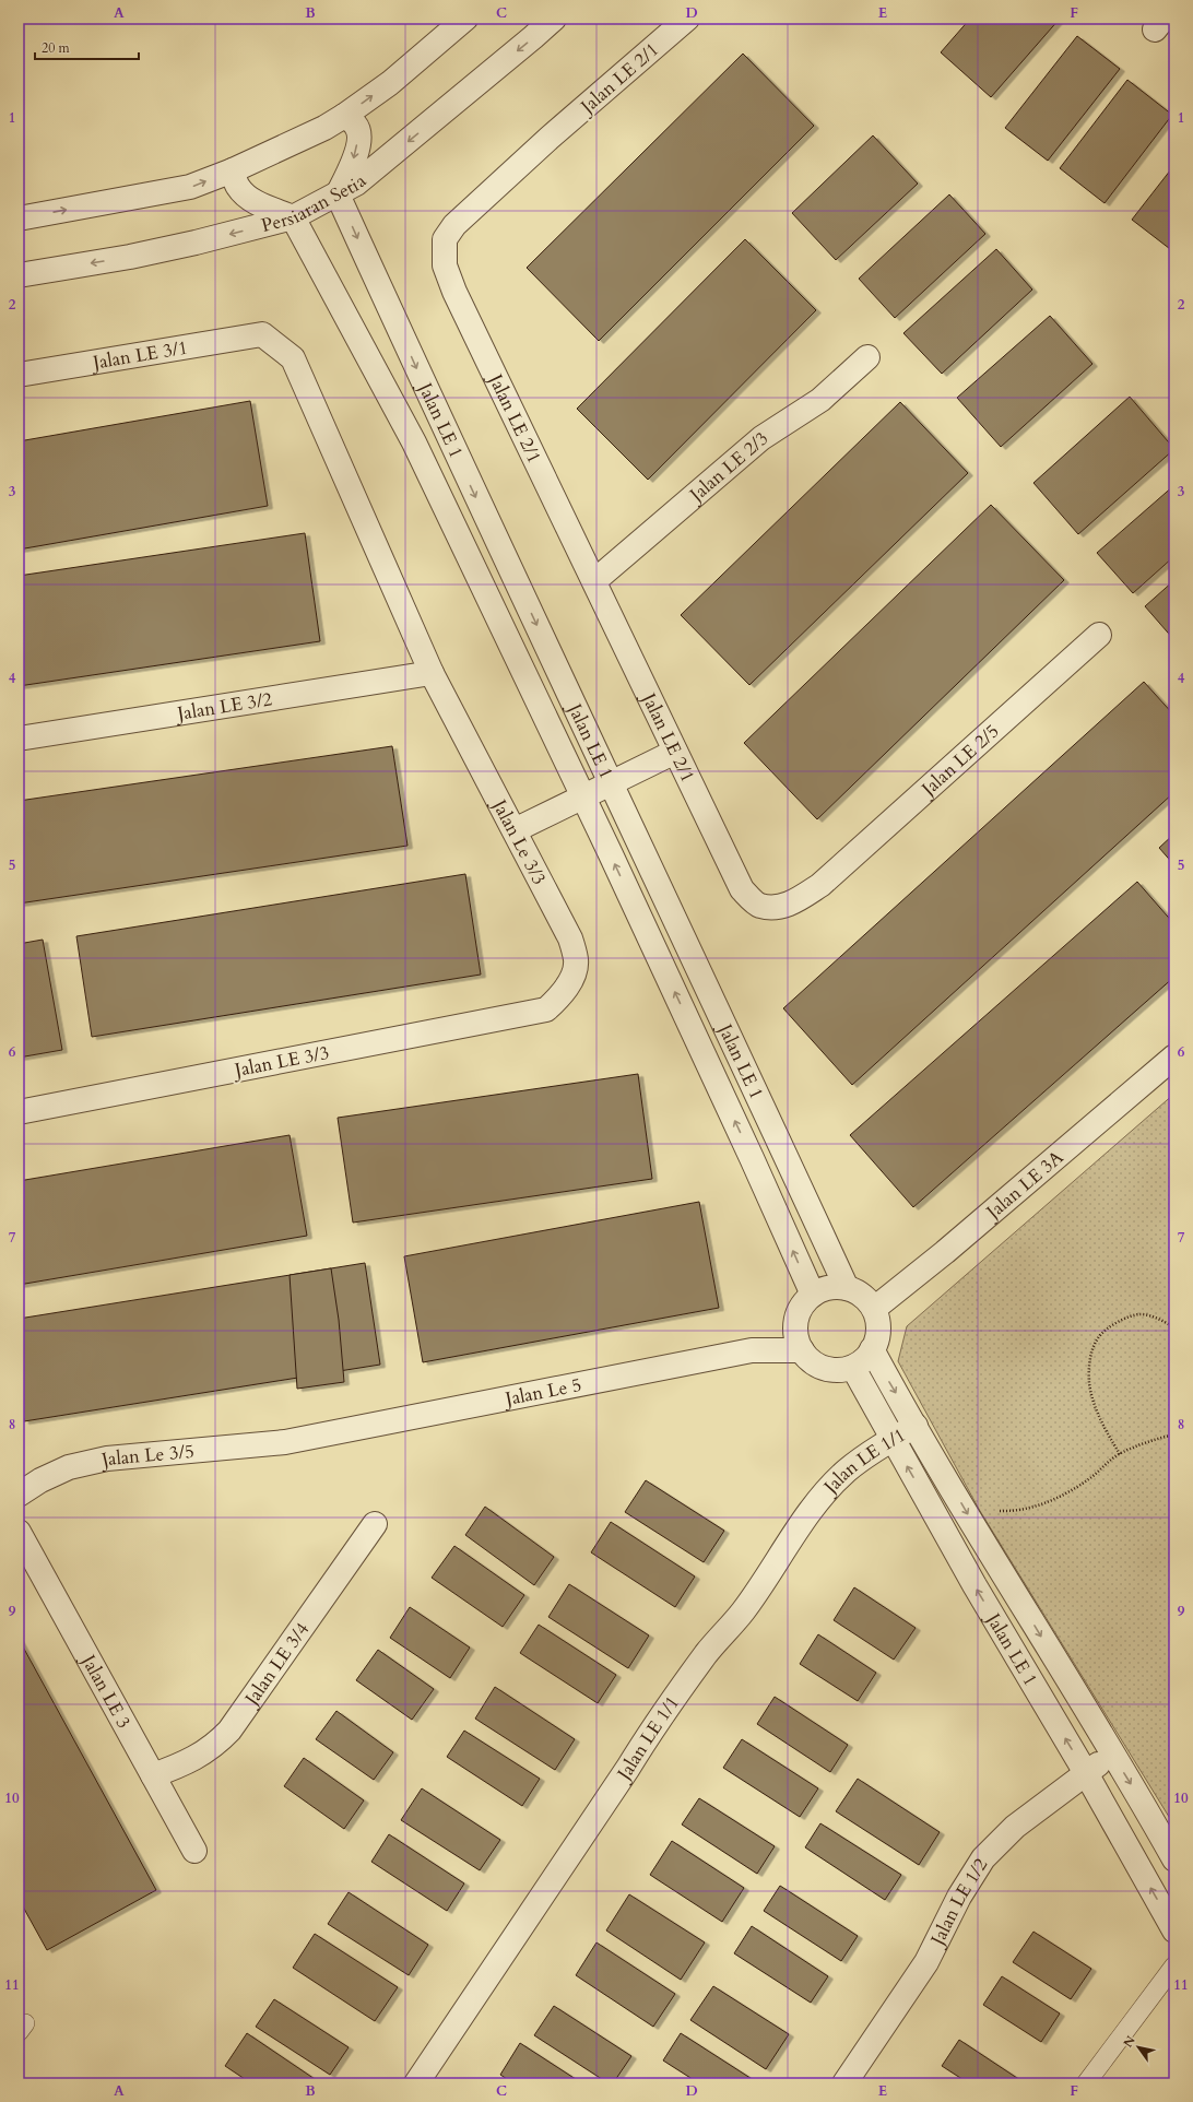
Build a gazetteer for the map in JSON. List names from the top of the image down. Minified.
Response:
{"streets":{"street":["Jalan LE 2/1","Persiaran Setia","Jalan LE 3/1","Jalan LE 1","Jalan LE 2/3","Jalan LE 3/2","Jalan LE 2/5","Jalan Le 3/3","Jalan LE 3/3","Jalan LE 3A","Jalan Le 5","Jalan Le 3/5","Jalan LE 1/1","Jalan LE 3/4","Jalan LE 3","Jalan LE 1/2"]},"crossings":[["Jalan LE 2/1","Jalan LE 2/3"],["Jalan LE 2/1","Jalan LE 2/5"],["Persiaran Setia","Jalan LE 1"],["Jalan LE 3/1","Jalan Le 3/3"],["Jalan LE 1","Jalan LE 3A"],["Jalan LE 1","Jalan Le 5"],["Jalan LE 1","Jalan LE 1/1"],["Jalan LE 1","Jalan LE 1/2"],["Jalan LE 3/2","Jalan Le 3/3"],["Jalan Le 3/3","Jalan LE 3/3"],["Jalan LE 3A","Jalan Le 5"],["Jalan Le 5","Jalan Le 3/5"],["Jalan LE 3/4","Jalan LE 3"]],"scale_bar":"20 m","north":"top left","grid":{"columns":["A","B","C","D","E","F"],"rows":["1","2","3","4","5","6","7","8","9","10","11"]}}
